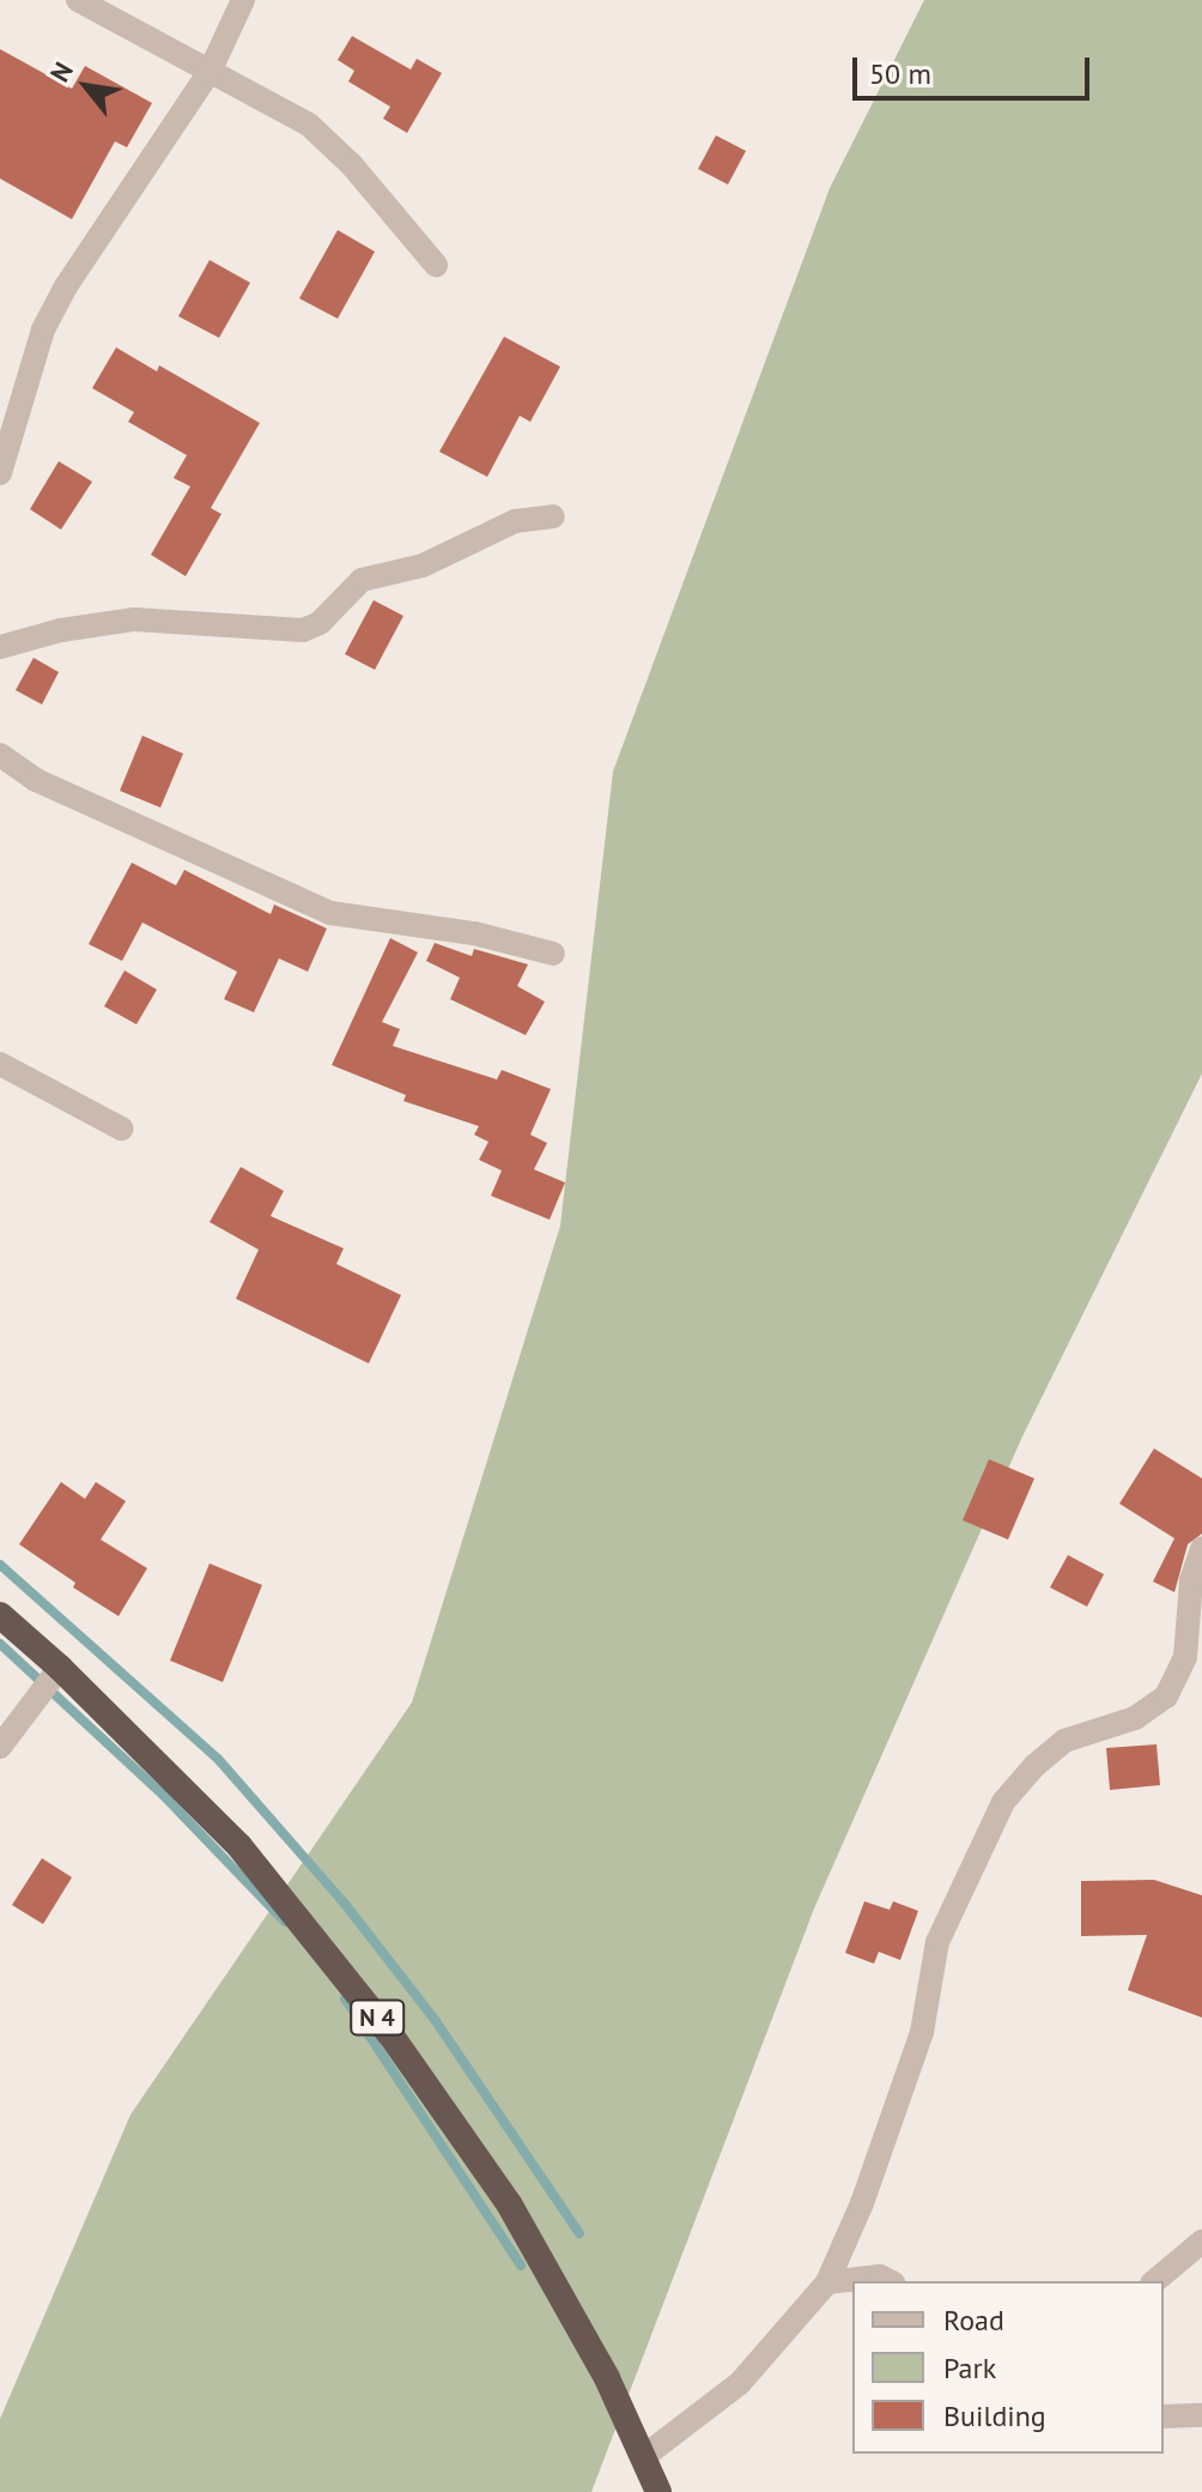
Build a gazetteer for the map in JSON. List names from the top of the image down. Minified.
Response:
{"streets":{"highway":["N 4"]},"legend":["Road","Park","Building"],"scale_bar":"50 m","north":"top left"}
